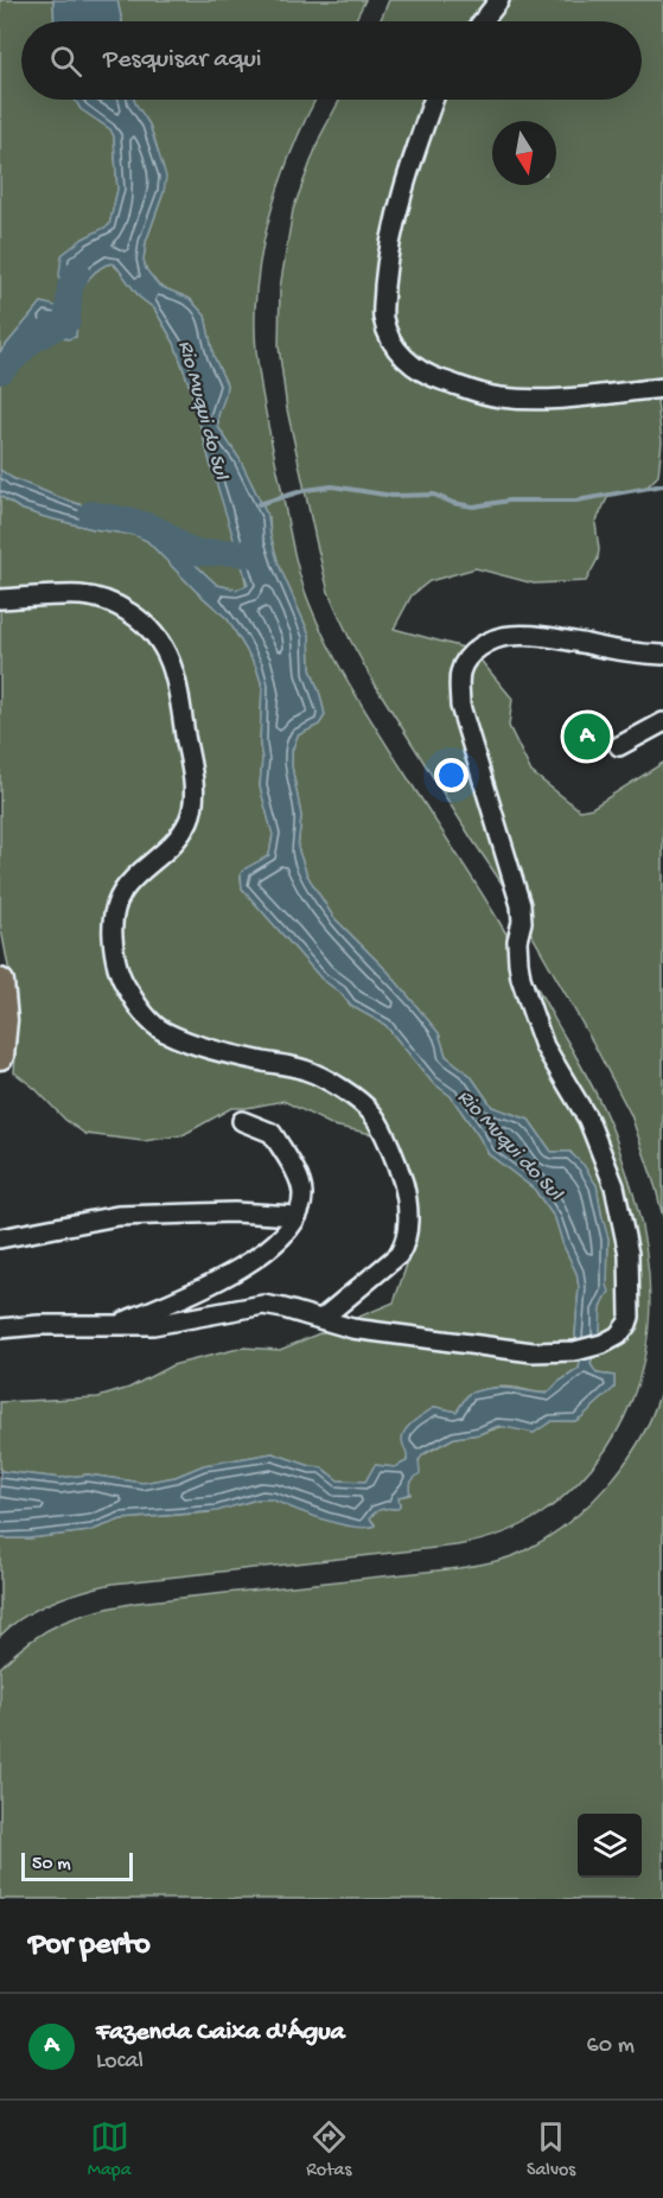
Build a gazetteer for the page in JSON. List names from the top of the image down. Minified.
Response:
{"water":["Rio Muqui do Sul"],"scale_bar":"50 m","north":"bottom","page":{"search":"Pesquisar aqui","pins":"A","scale":"50 m","heading":"Por perto","list":[{"mark":"A","name":"Fazenda Caixa d'Água","note":"Local","value":"60 m"}],"nav":["Mapa","Rotas","Salvos"]}}
